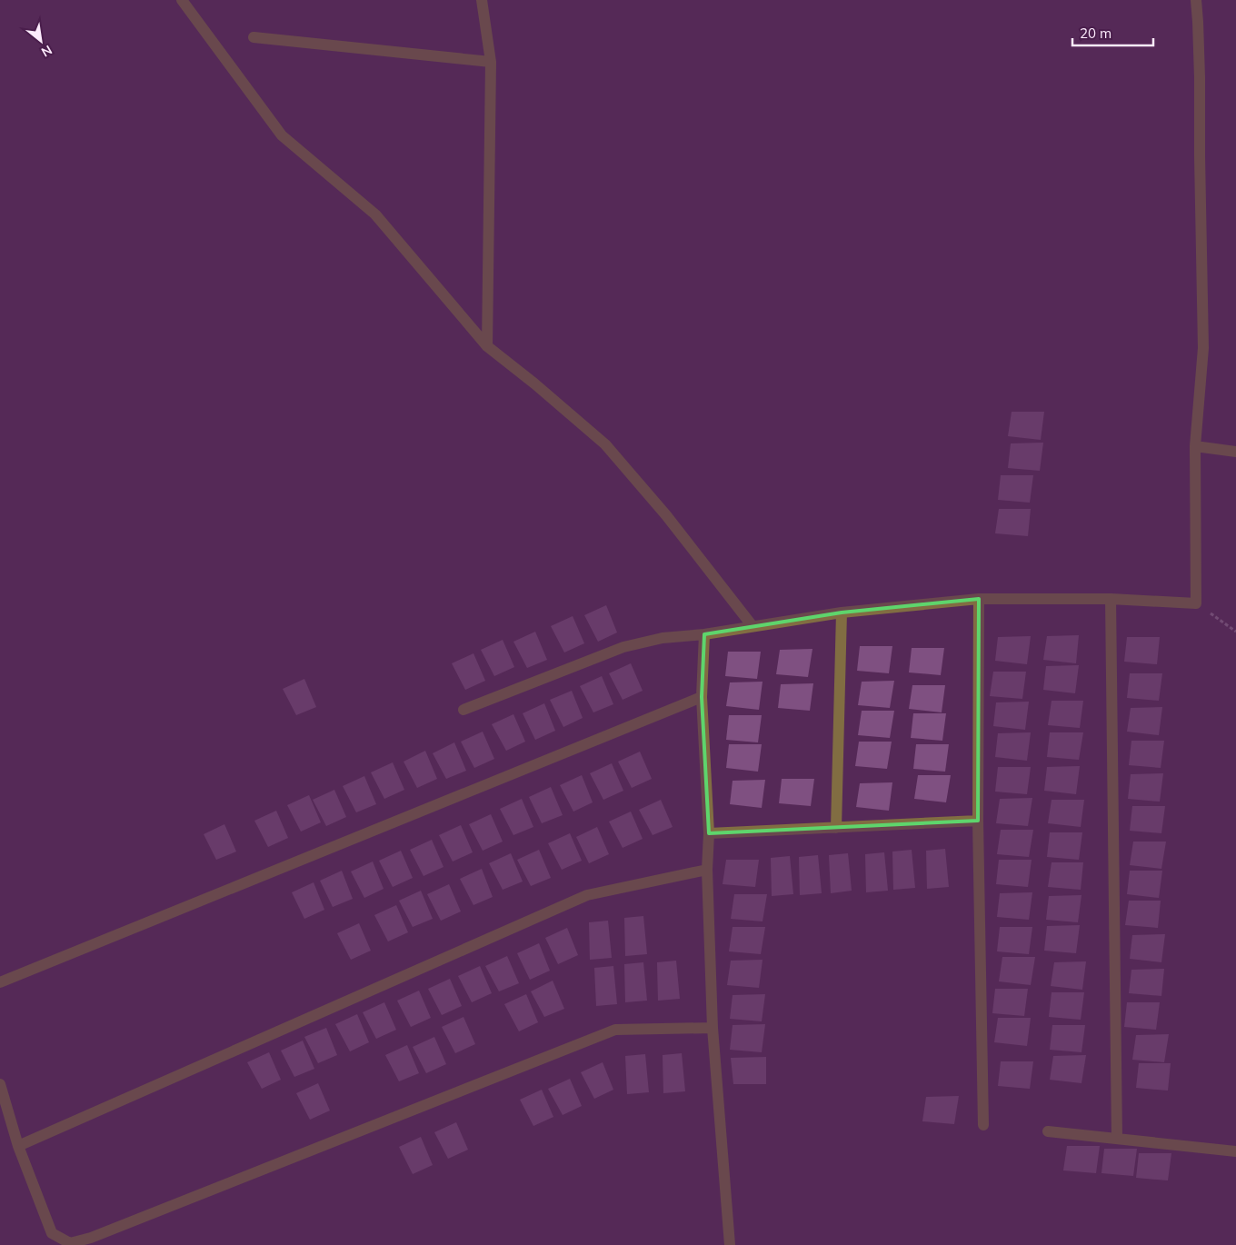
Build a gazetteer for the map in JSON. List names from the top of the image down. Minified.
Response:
{"scale_bar":"20 m","north":"bottom right"}
